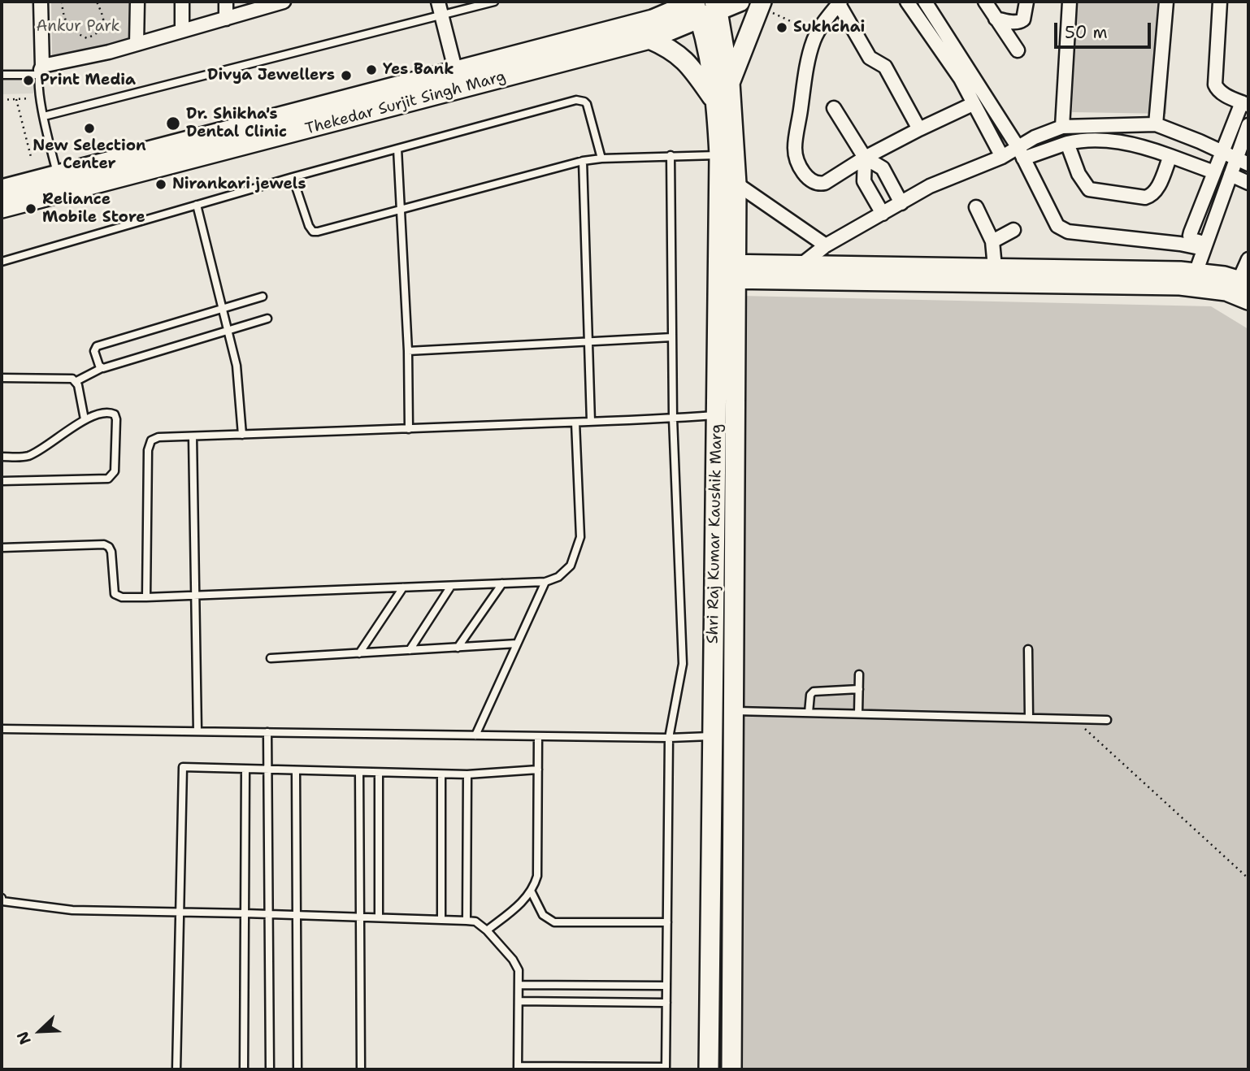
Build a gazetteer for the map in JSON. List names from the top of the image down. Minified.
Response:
{"streets":{"street":["Thekedar Surjit Singh Marg","Shri Raj Kumar Kaushik Marg"]},"crossings":[["Thekedar Surjit Singh Marg","Shri Raj Kumar Kaushik Marg"]],"parks":["Ankur Park"],"places":["Sukhchai","Yes Bank","Divya Jewellers","Print Media","Dr. Shikha's Dental Clinic","New Selection Center","Nirankari jewels","Reliance Mobile Store"],"scale_bar":"50 m","north":"bottom left"}
